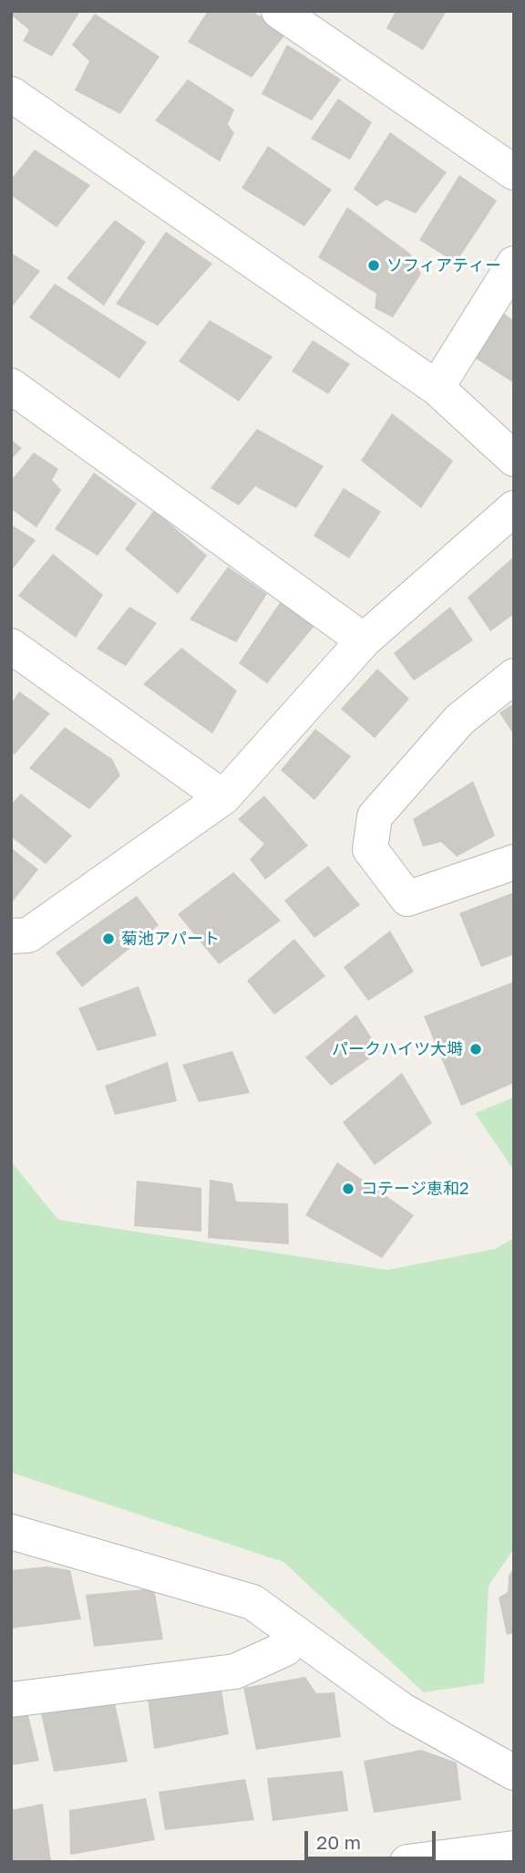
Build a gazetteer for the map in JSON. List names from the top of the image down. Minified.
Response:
{"places":["ソフィアティー","菊池アパート","パークハイツ大塒","コテージ恵和2"],"scale_bar":"20 m"}
